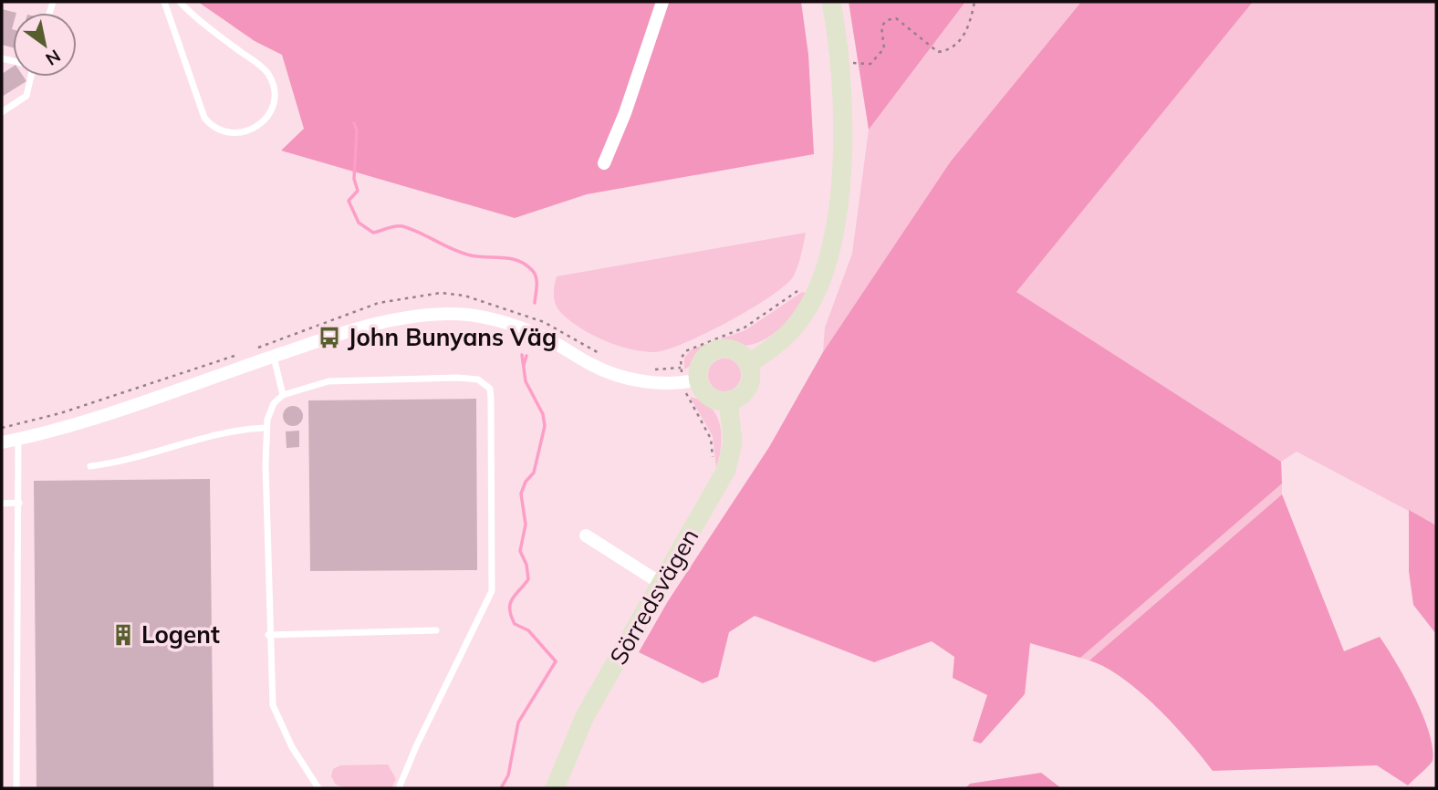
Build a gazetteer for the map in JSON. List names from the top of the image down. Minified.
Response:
{"streets":{"street":["Sörredsvägen"]},"places":{"bus stop":["John Bunyans Väg"],"building":["Logent"]},"north":"bottom right"}
